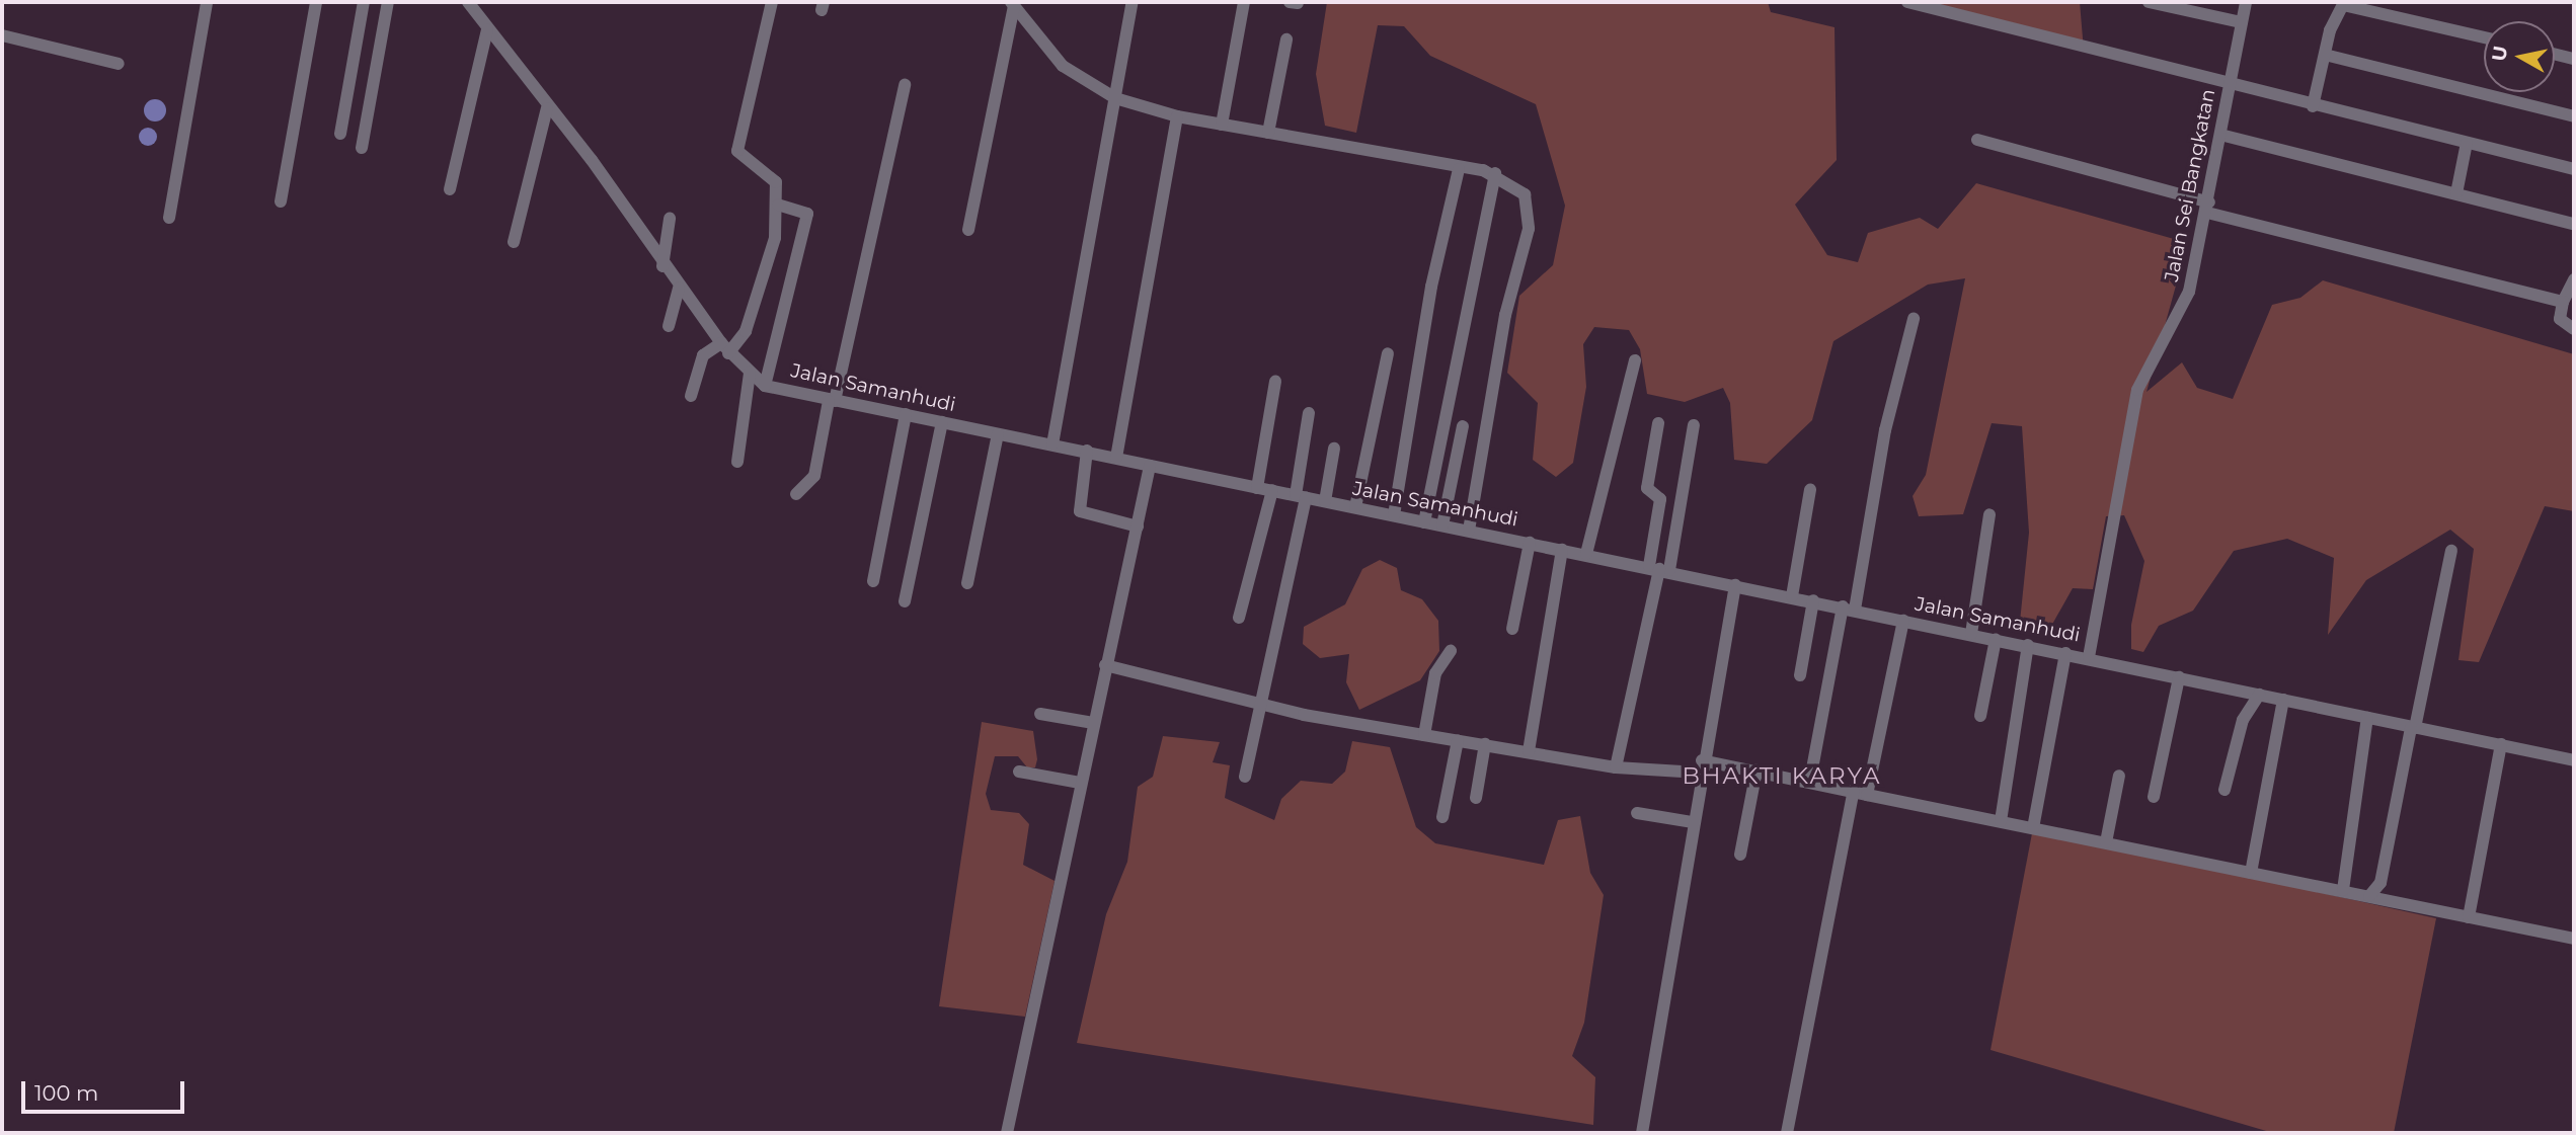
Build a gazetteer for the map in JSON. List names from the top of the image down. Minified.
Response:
{"streets":{"street":["Jalan Sei Bangkatan","Jalan Samanhudi"]},"crossings":[["Jalan Sei Bangkatan","Jalan Samanhudi"]],"districts":["BHAKTI KARYA"],"scale_bar":"100 m","north":"left"}
